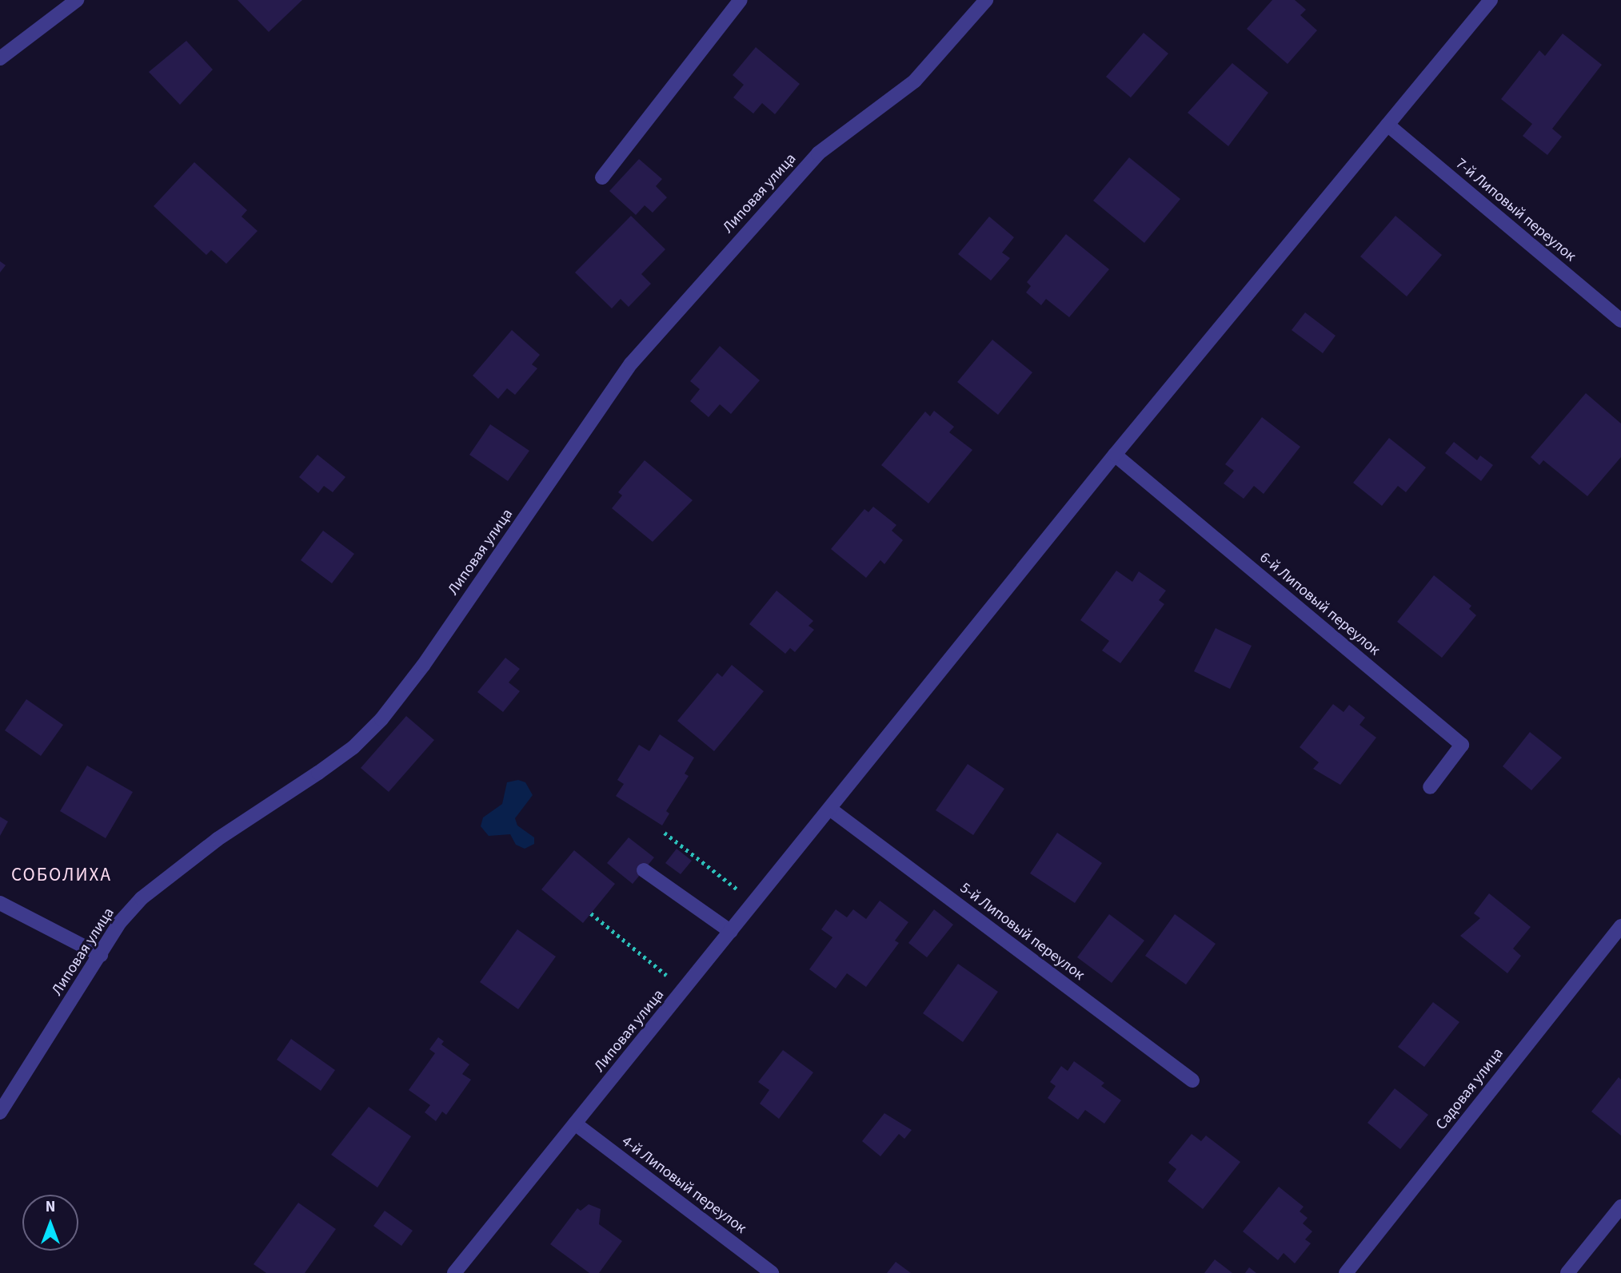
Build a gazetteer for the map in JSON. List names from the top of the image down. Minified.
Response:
{"streets":{"street":["Липовая улица","7-й Липовый переулок","6-й Липовый переулок","5-й Липовый переулок","Садовая улица","4-й Липовый переулок"]},"crossings":[["Липовая улица","7-й Липовый переулок"],["Липовая улица","6-й Липовый переулок"],["Липовая улица","5-й Липовый переулок"],["Липовая улица","4-й Липовый переулок"]],"districts":["СОБОЛИХА"],"north":"top"}
